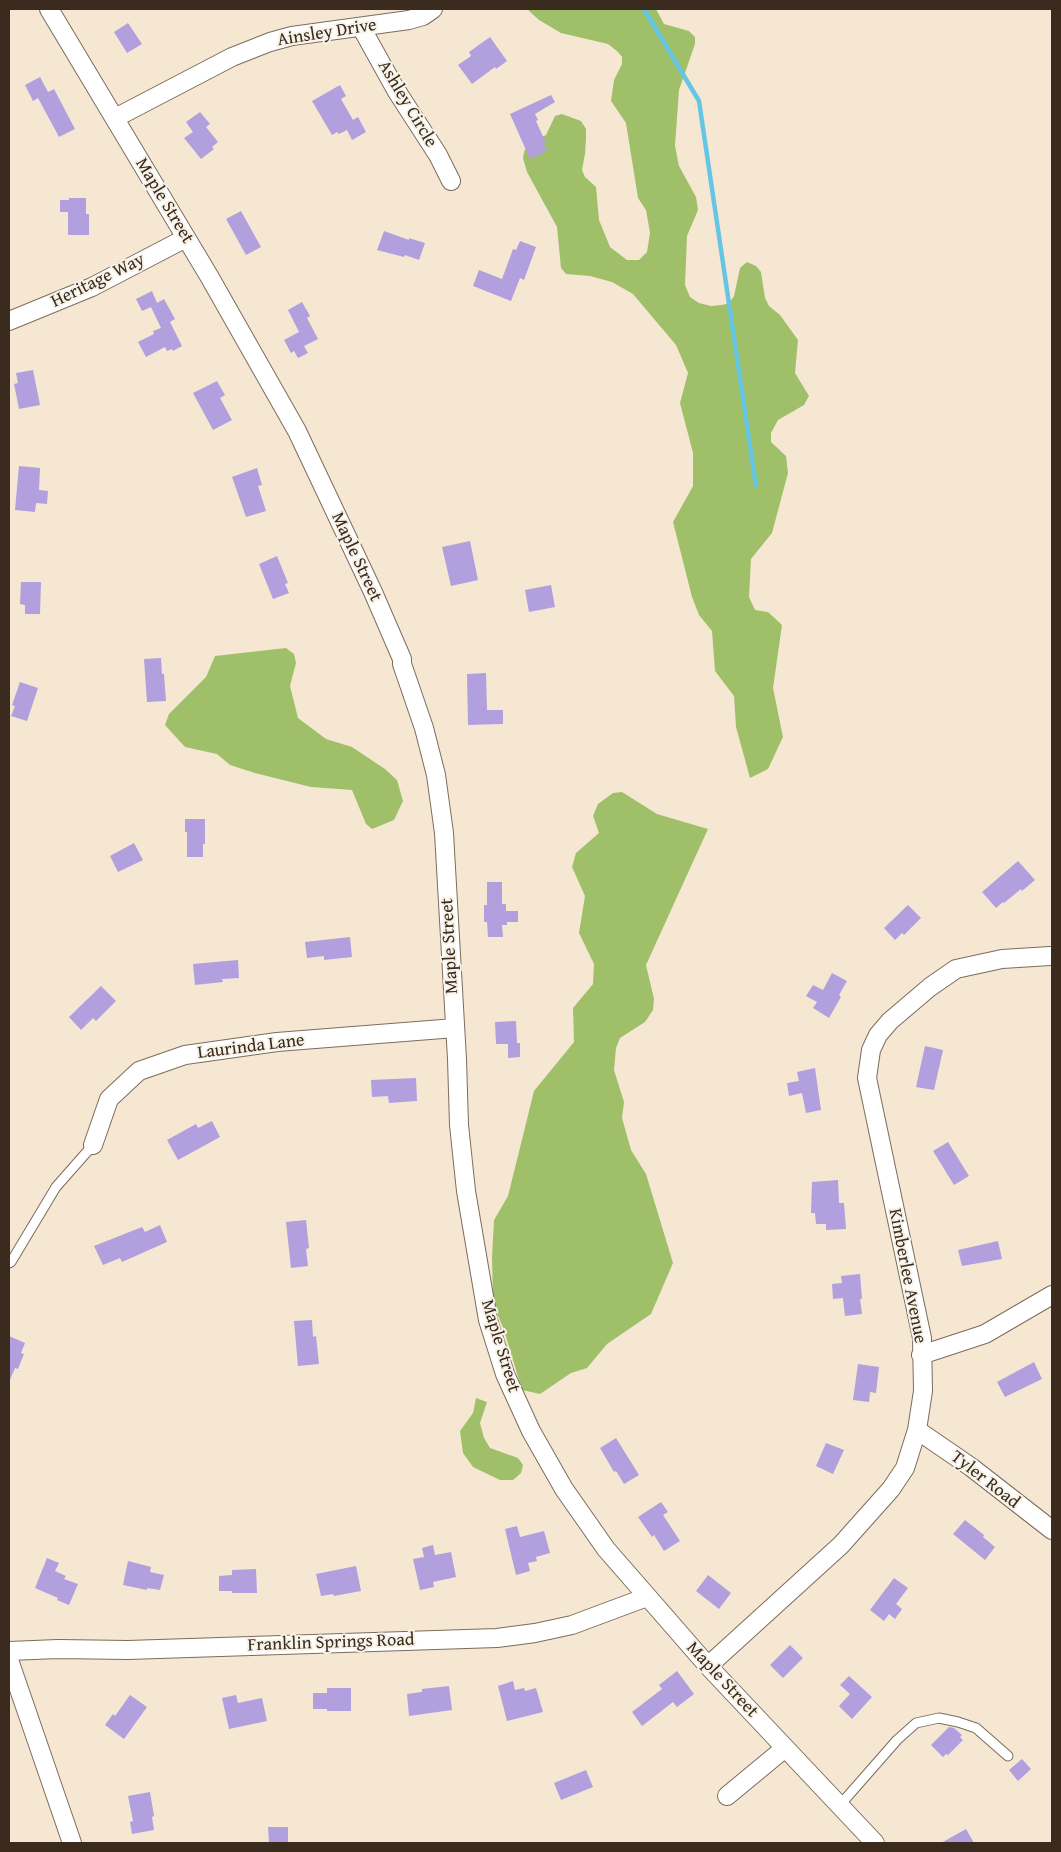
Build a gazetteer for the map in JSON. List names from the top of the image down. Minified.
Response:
{"streets":{"street":["Ainsley Drive","Ashley Circle","Maple Street","Heritage Way","Laurinda Lane","Kimberlee Avenue","Tyler Road","Franklin Springs Road"]},"crossings":[["Ainsley Drive","Ashley Circle"],["Ainsley Drive","Maple Street"],["Maple Street","Heritage Way"],["Maple Street","Laurinda Lane"],["Maple Street","Kimberlee Avenue"],["Maple Street","Franklin Springs Road"],["Kimberlee Avenue","Tyler Road"]]}
